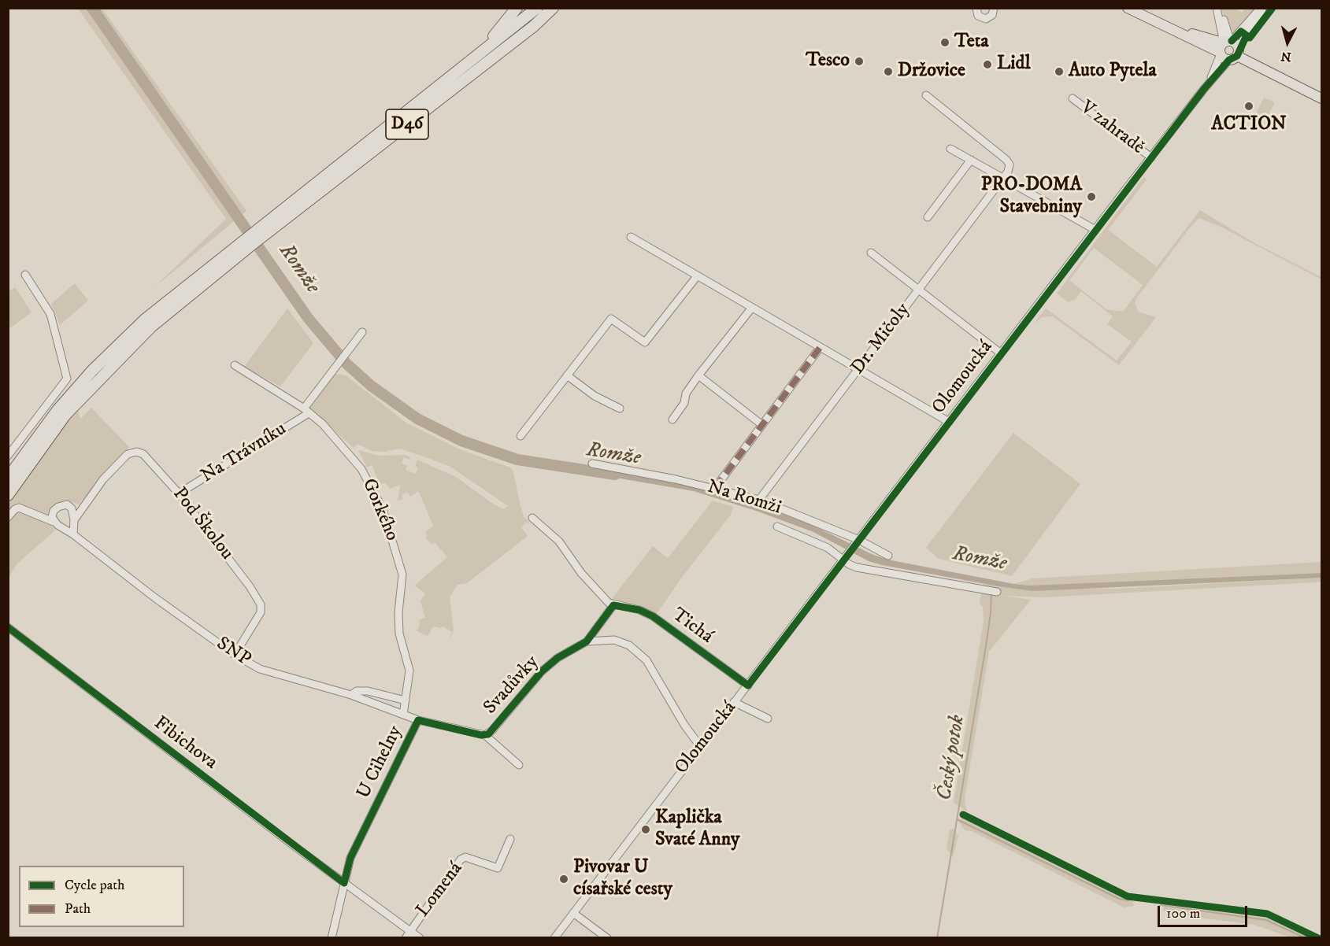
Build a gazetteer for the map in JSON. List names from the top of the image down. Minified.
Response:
{"streets":{"highway":["D46"],"street":["V zahradě","Dr. Mičoly","Olomoucká","Na Trávníku","Na Romži","Gorkého","Pod Školou","Tichá","SNP","Svadůvky","Fibichova","U Cihelny","Lomená"]},"crossings":[["V zahradě","Olomoucká"],["Dr. Mičoly","Na Romži"],["Olomoucká","Na Romži"],["Olomoucká","Tichá"],["Olomoucká","Svadůvky"],["Na Trávníku","Gorkého"],["Na Trávníku","Pod Školou"],["Gorkého","SNP"],["Pod Školou","SNP"],["SNP","U Cihelny"],["Svadůvky","U Cihelny"],["Fibichova","U Cihelny"],["Fibichova","Lomená"]],"water":["Romže","Český potok"],"places":["Teta","Tesco","Lidl","Držovice","Auto Pytela","ACTION","PRO-DOMA Stavebniny","Kaplička Svaté Anny","Pivovar U císařské cesty"],"legend":["Cycle path","Path"],"scale_bar":"100 m","north":"bottom"}
